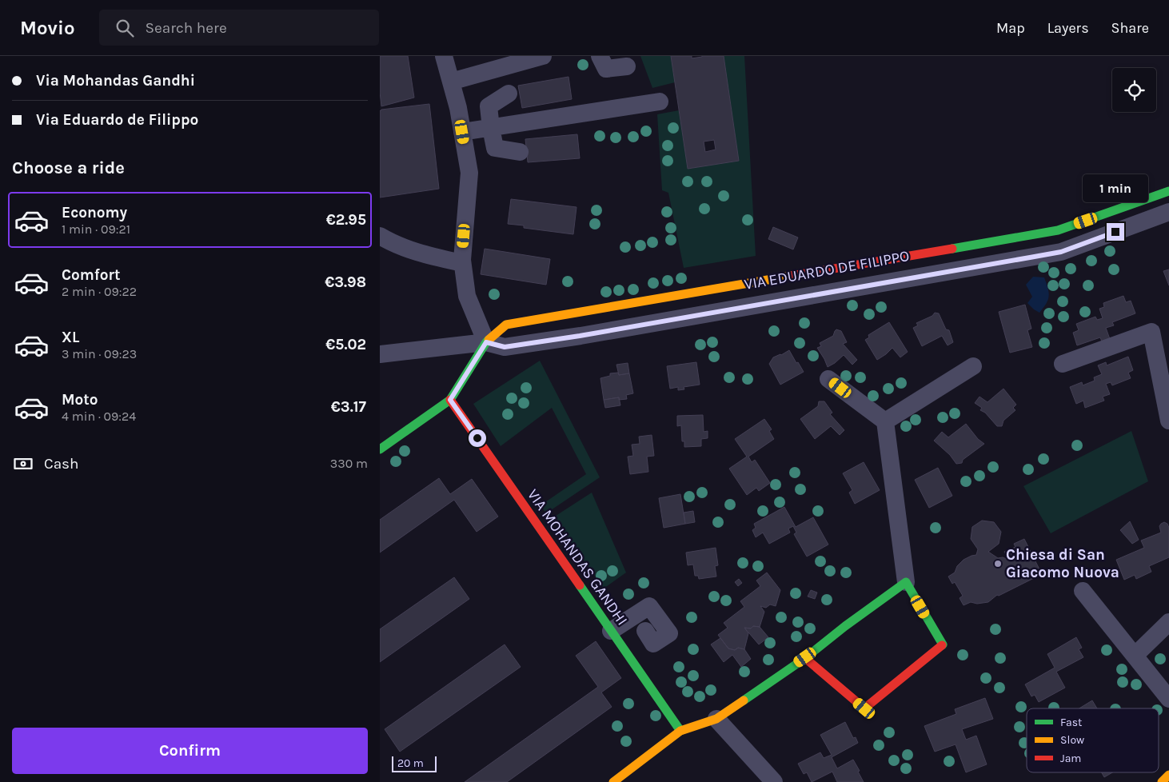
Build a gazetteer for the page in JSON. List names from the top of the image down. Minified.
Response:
{"streets":{"street":["VIA EDUARDO DE FILIPPO","VIA MOHANDAS GANDHI"]},"crossings":[["VIA EDUARDO DE FILIPPO","VIA MOHANDAS GANDHI"]],"places":["Chiesa di San Giacomo Nuova"],"legend":["Fast","Slow","Jam"],"scale_bar":"20 m","page":{"header":"Movio","search":"Search here","nav":["Map","Layers","Share"],"banner":["Via Mohandas Gandhi","Via Eduardo de Filippo"],"heading":"Choose a ride","bubble":"1 min","list":[{"name":"Economy","note":"1 min · 09:21","value":"€2.95"},{"name":"Comfort","note":"2 min · 09:22","value":"€3.98"},{"name":"XL","note":"3 min · 09:23","value":"€5.02"},{"name":"Moto","note":"4 min · 09:24","value":"€3.17"}],"pay":["Cash","330 m"],"buttons":"Confirm","scale":"20 m"}}
